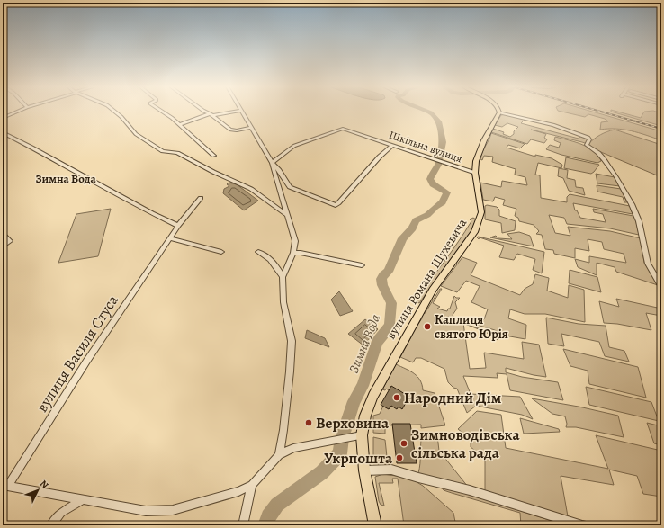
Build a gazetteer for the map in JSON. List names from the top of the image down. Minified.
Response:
{"streets":{"main road":["вулиця Романа Шухевича"],"street":["Шкільна вулиця","вулиця Василя Стуса"]},"crossings":[["Шкільна вулиця","вулиця Романа Шухевича"]],"districts":["Зимна Вода"],"water":["Зимна Вода"],"places":["Каплиця святого Юрія","Народний Дім","Верховина","Зимноводівська сільська рада","Укрпошта"],"north":"top right"}
